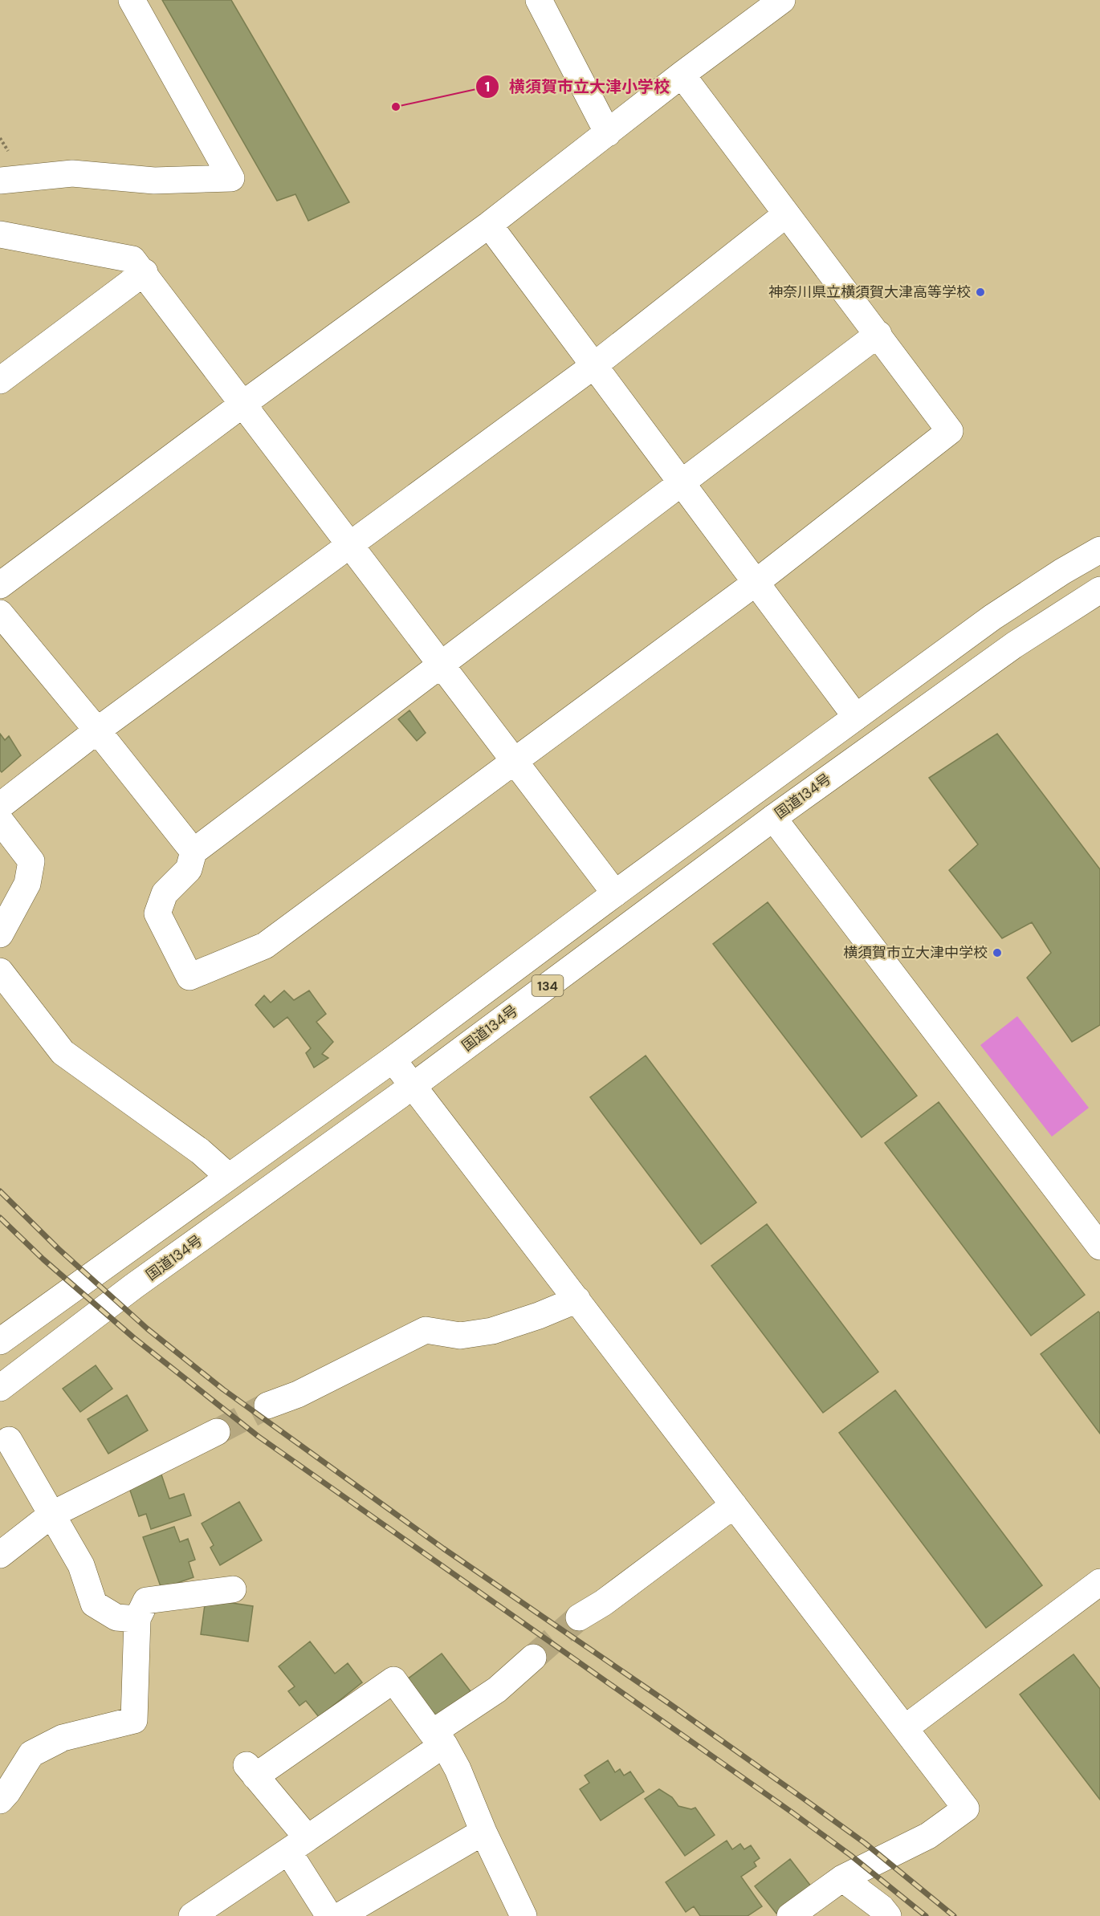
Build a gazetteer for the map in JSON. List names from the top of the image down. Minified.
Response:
{"streets":{"main road":["国道134号","134"]},"places":["横須賀市立大津小学校","神奈川県立横須賀大津高等学校","横須賀市立大津中学校"]}
